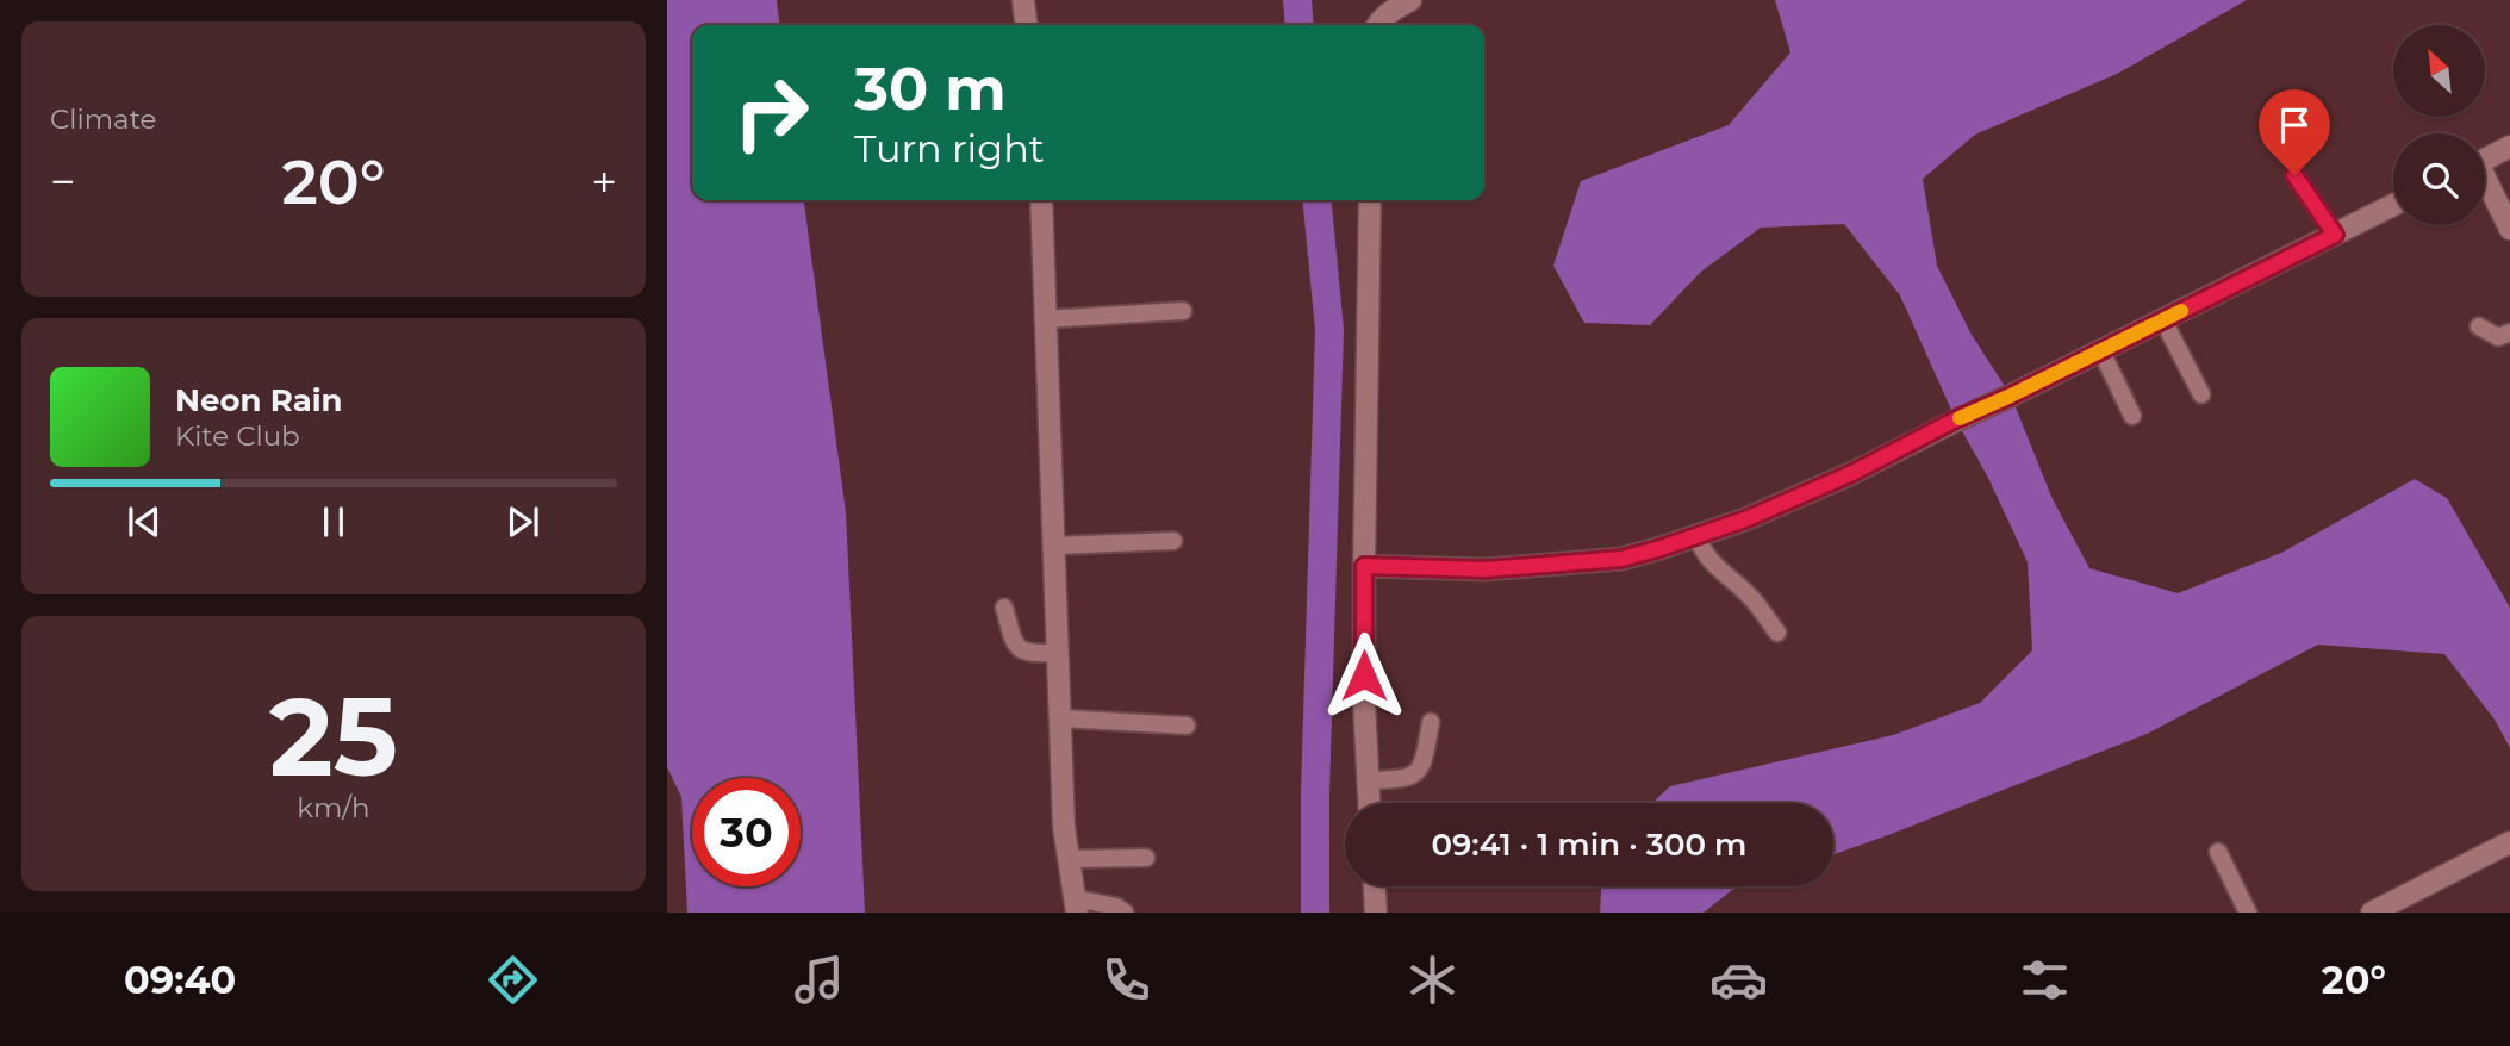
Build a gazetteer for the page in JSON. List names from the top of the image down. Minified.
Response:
{"north":"top left","page":{"tile":["Climate",["25","km/h"]],"turn":["30 m","Turn right"],"heat":["−","20°","+"],"song":["Neon Rain","Kite Club"],"limit":"30","trip":"09:41 · 1 min · 300 m","tabs":["09:40","20°"]}}
